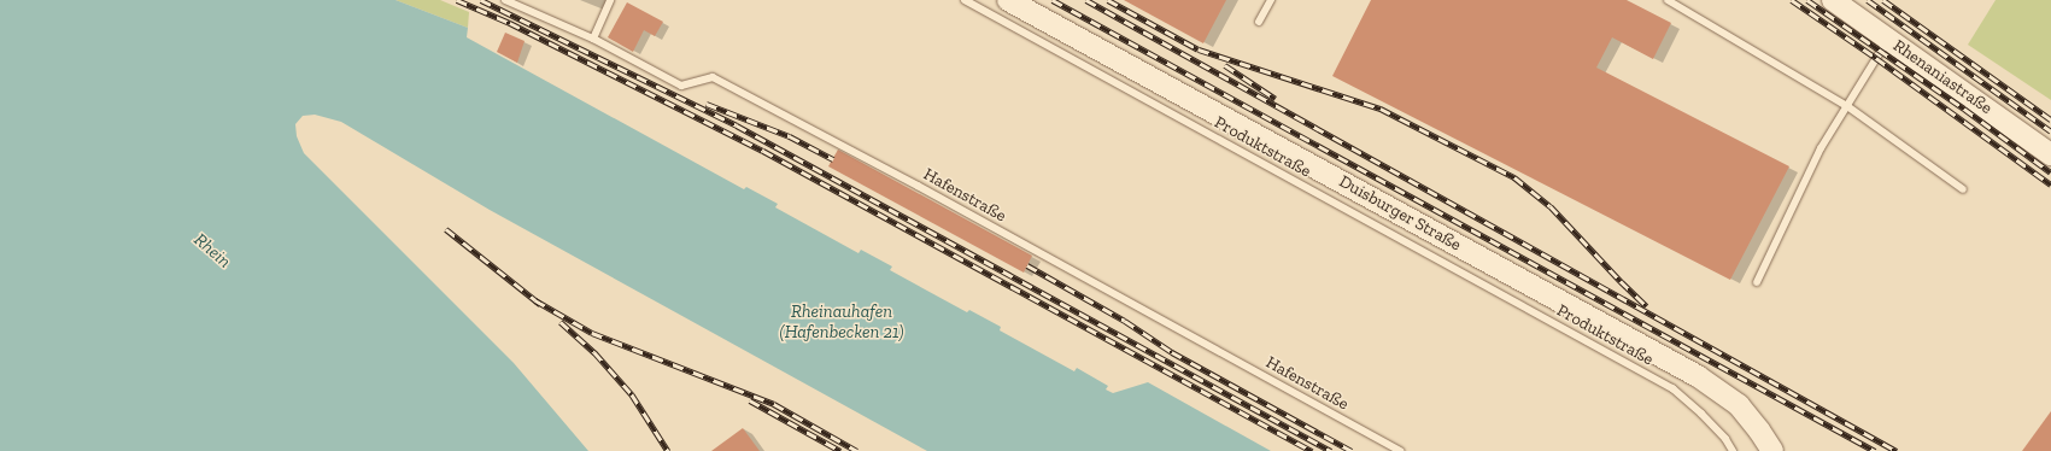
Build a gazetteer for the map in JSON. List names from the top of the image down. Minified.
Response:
{"streets":{"street":["Rhenaniastraße","Duisburger Straße"],"lane":["Produktstraße","Hafenstraße"]},"water":["Rhein","Rheinauhafen (Hafenbecken 21)"]}
